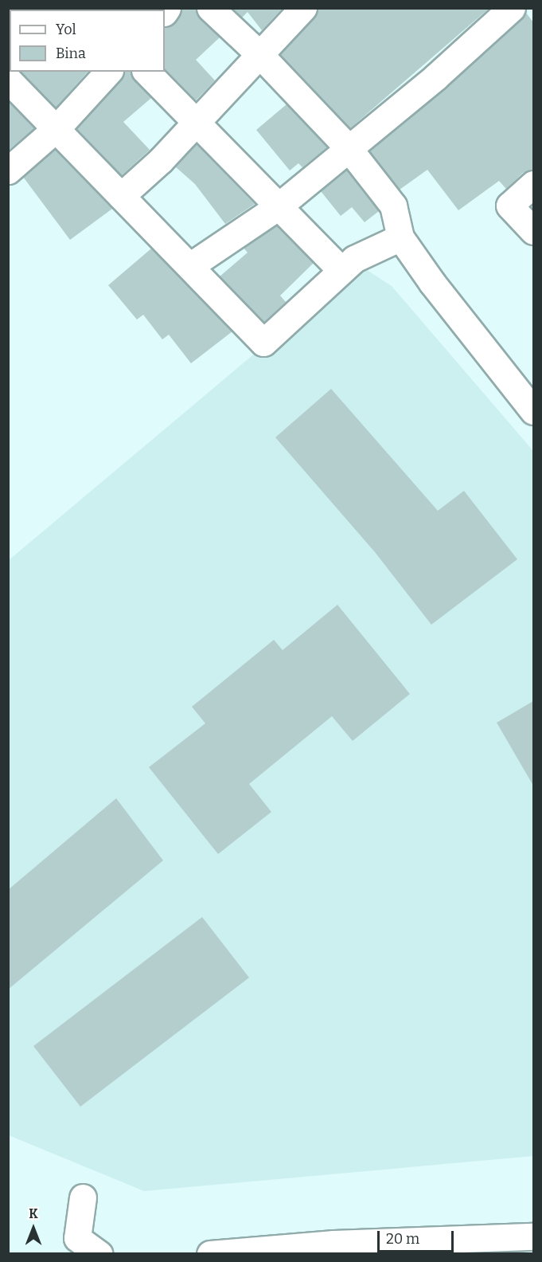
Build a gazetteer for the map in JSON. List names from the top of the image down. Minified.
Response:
{"legend":["Yol","Bina"],"scale_bar":"20 m","north":"top"}
